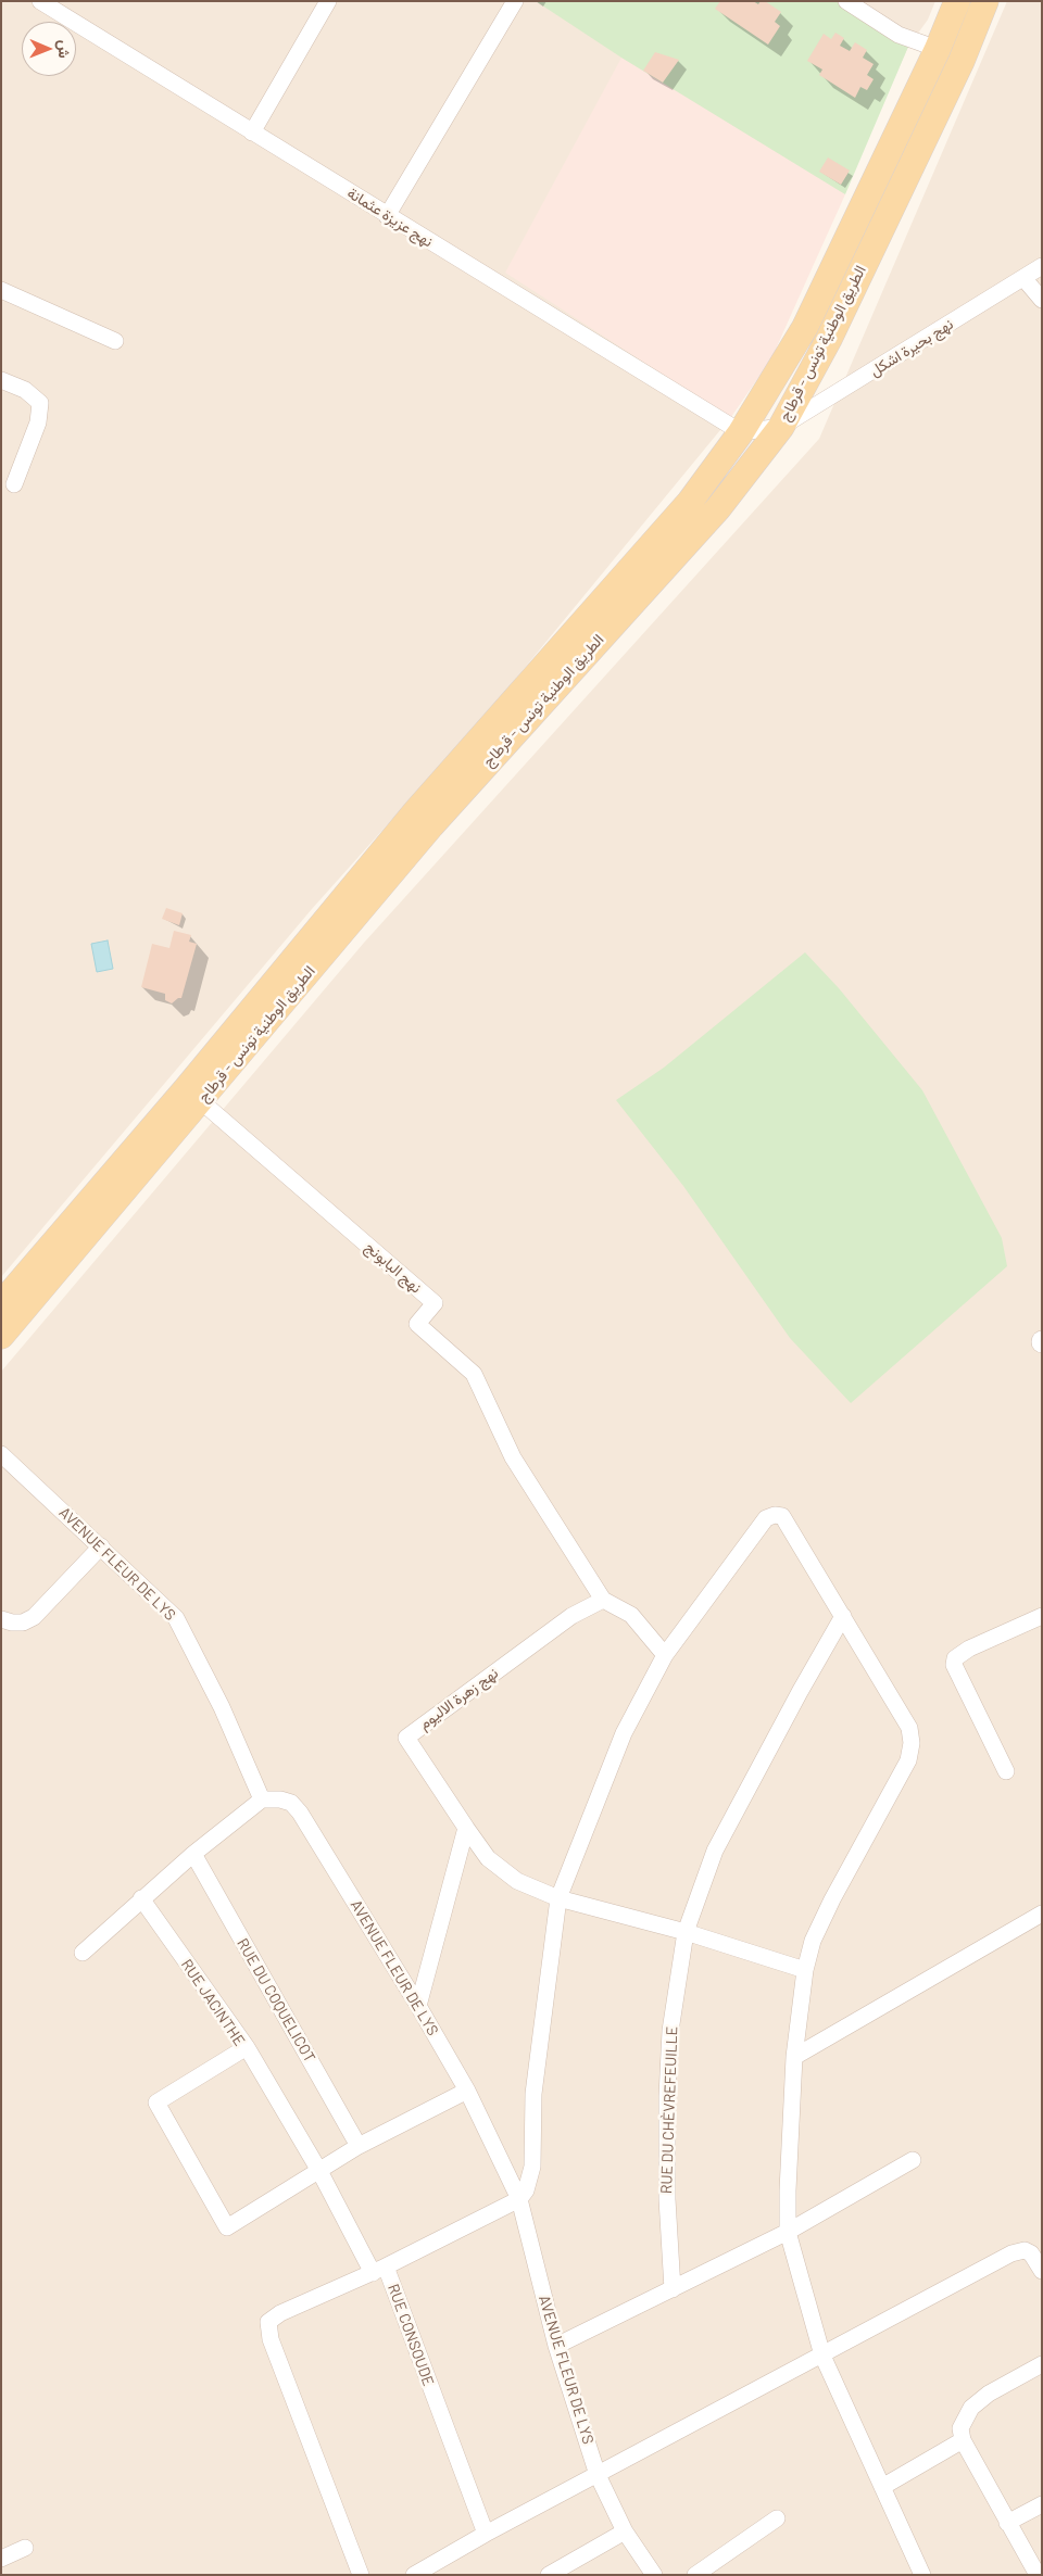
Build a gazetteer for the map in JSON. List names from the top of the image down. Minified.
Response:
{"streets":{"main road":["الطريق الوطنية تونس - قرطاج"],"street":["نهج عزيزة عثمانة","نهج بحيرة اشكل","نهج البابونج","AVENUE FLEUR DE LYS","نهج زهرة الاليوم","RUE DU COQUELICOT","RUE JACINTHE","RUE DU CHÈVREFEUILLE","RUE CONSOUDE"]},"crossings":[["نهج عزيزة عثمانة","الطريق الوطنية تونس - قرطاج"],["الطريق الوطنية تونس - قرطاج","نهج بحيرة اشكل"],["الطريق الوطنية تونس - قرطاج","نهج البابونج"],["نهج البابونج","نهج زهرة الاليوم"]],"north":"right"}
